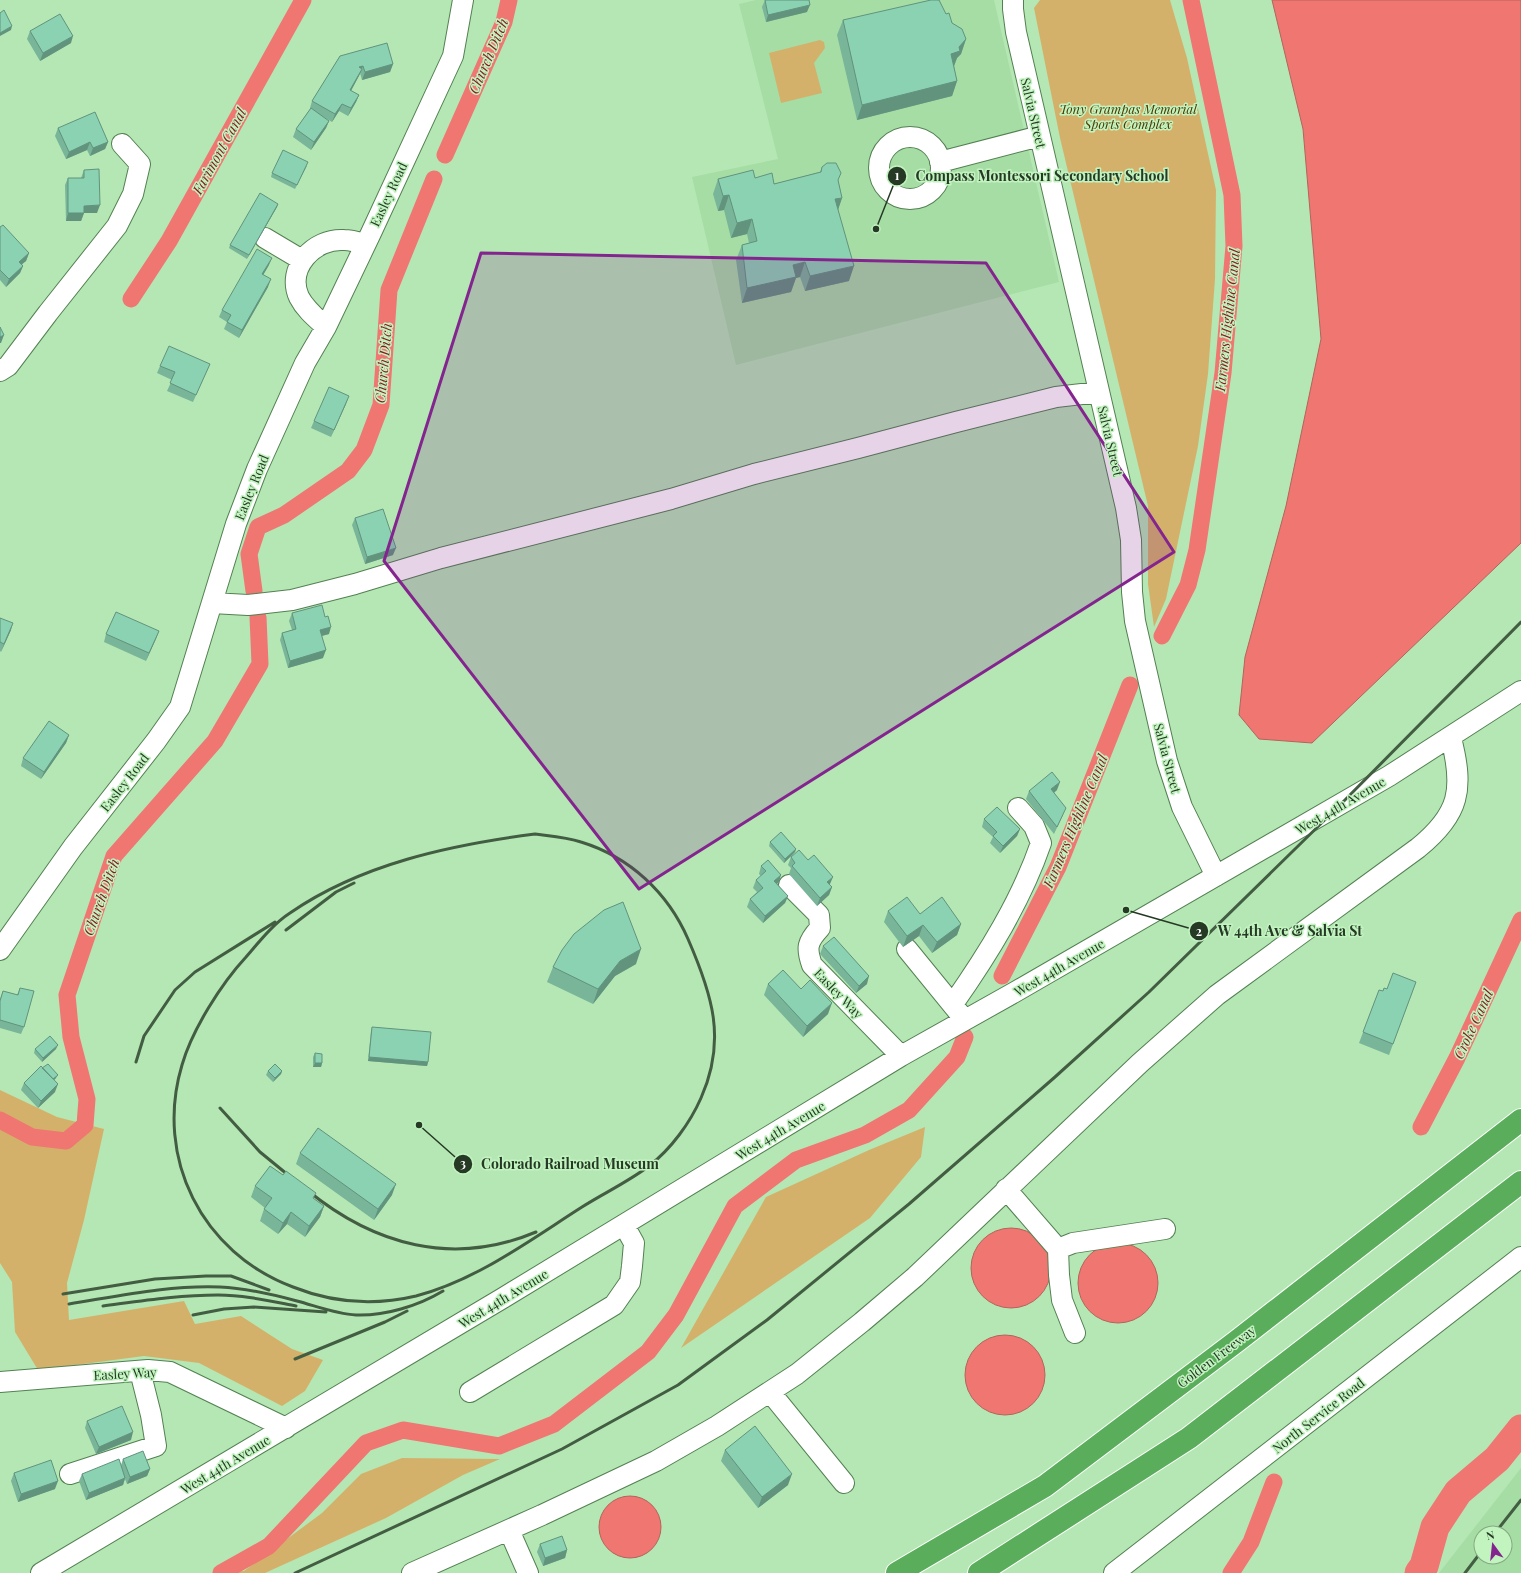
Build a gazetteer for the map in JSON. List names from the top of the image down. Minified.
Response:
{"streets":{"highway":["Golden Freeway"],"street":["Salvia Street","Easley Road","West 44th Avenue","Easley Way","North Service Road"]},"crossings":[["Salvia Street","West 44th Avenue"],["West 44th Avenue","Easley Way"]],"water":["Church Ditch","Farimont Canal","Farmers Highline Canal","Croke Canal"],"parks":["Tony Grampas Memorial Sports Complex"],"places":["Compass Montessori Secondary School","W 44th Ave & Salvia St","Colorado Railroad Museum"],"north":"top"}
